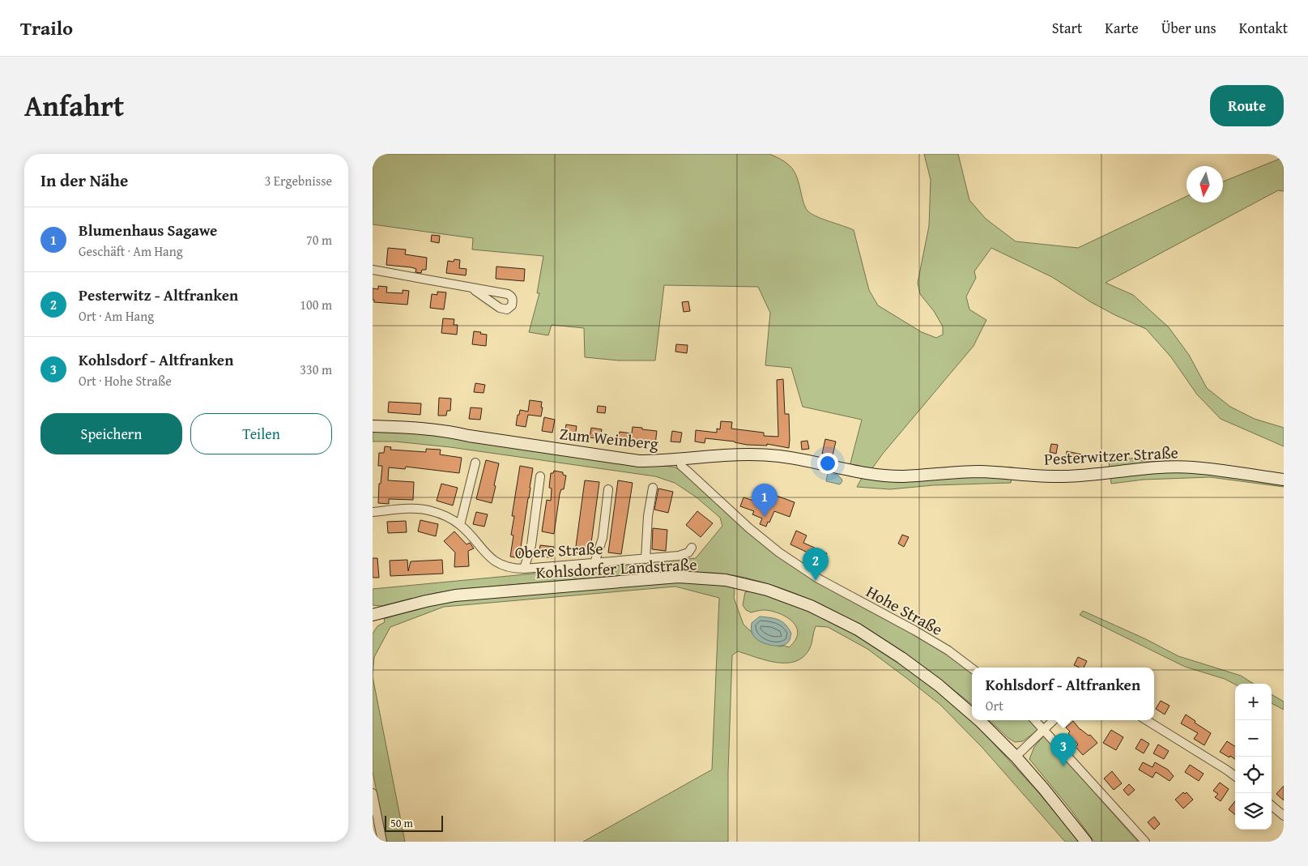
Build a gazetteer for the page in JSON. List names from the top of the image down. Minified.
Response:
{"streets":{"street":["Zum Weinberg","Pesterwitzer Straße","Obere Straße","Kohlsdorfer Landstraße","Hohe Straße"]},"crossings":[["Zum Weinberg","Pesterwitzer Straße"],["Zum Weinberg","Hohe Straße"]],"scale_bar":"50 m","north":"bottom","page":{"header":"Trailo","nav":["Start","Karte","Über uns","Kontakt"],"title":"Anfahrt","buttons":["Route",["Speichern","Teilen"]],"heading":["In der Nähe","3 Ergebnisse"],"list":[{"mark":"1","name":"Blumenhaus Sagawe","note":"Geschäft · Am Hang","value":"70 m"},{"mark":"2","name":"Pesterwitz - Altfranken","note":"Ort · Am Hang","value":"100 m"},{"mark":"3","name":"Kohlsdorf - Altfranken","note":"Ort · Hohe Straße","value":"330 m"}],"pins":["1","2","3"],"popup":["Kohlsdorf - Altfranken","Ort"],"map_buttons":["+","−"],"scale":"50 m"}}
